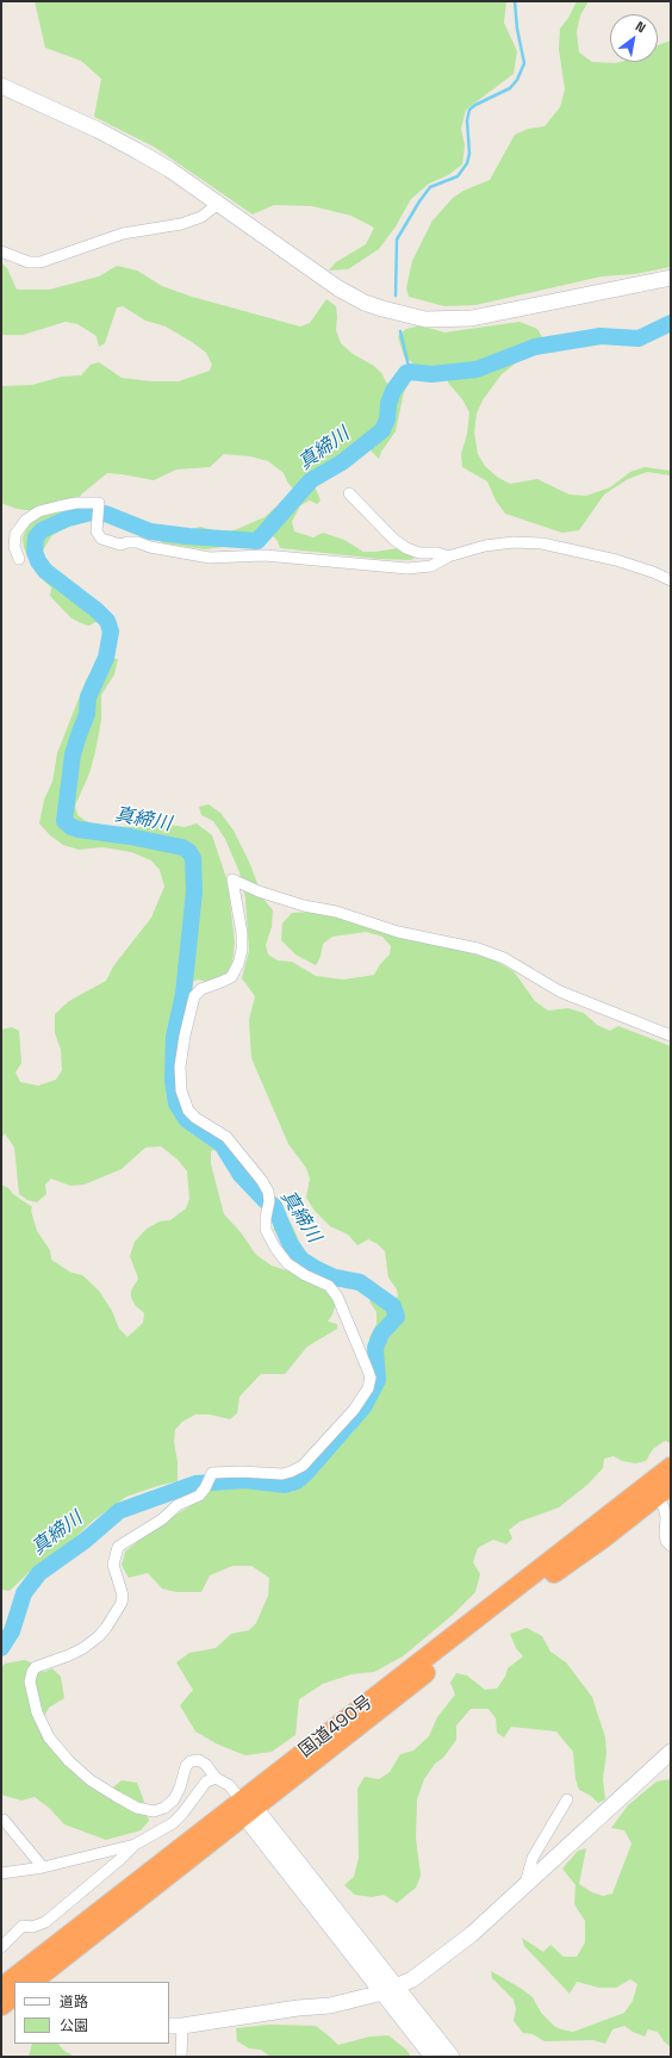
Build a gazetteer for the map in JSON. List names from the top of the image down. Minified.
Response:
{"streets":{"highway":["国道490号"]},"water":["真締川"],"legend":["道路","公園"],"north":"top right"}
